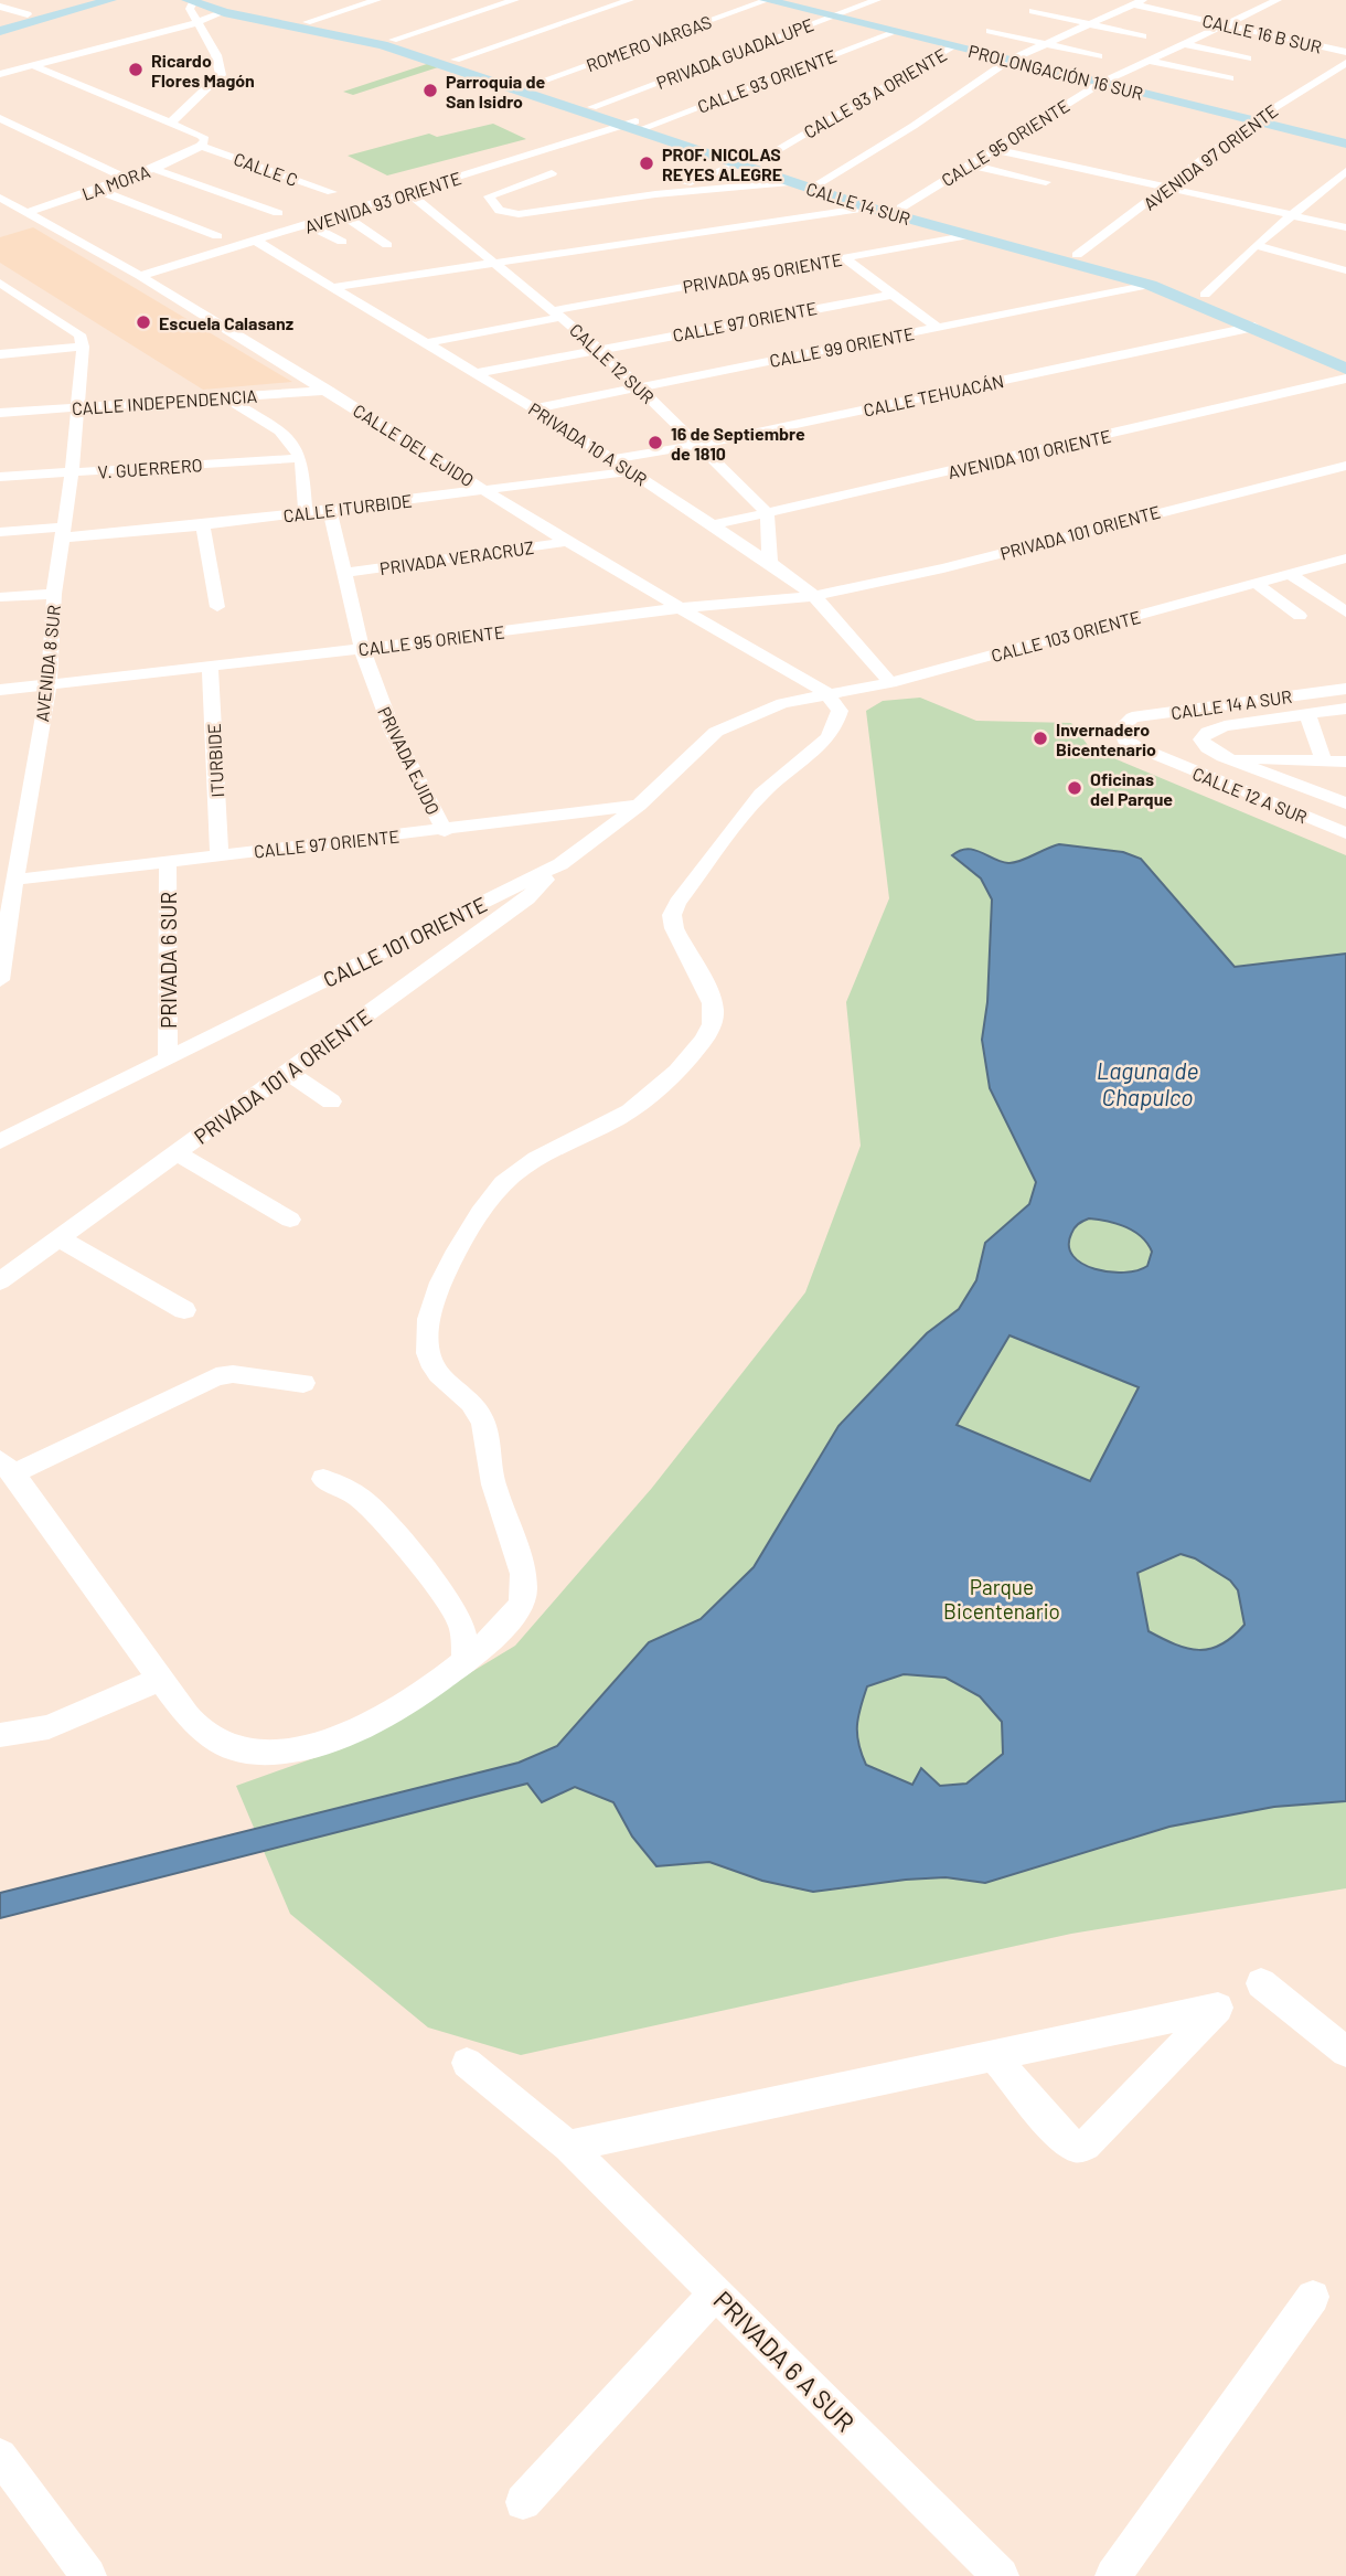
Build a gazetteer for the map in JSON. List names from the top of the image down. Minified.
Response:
{"streets":{"main road":["PROLONGACIÓN 16 SUR","CALLE 14 SUR"],"street":["CALLE 16 B SUR","ROMERO VARGAS","PRIVADA GUADALUPE","CALLE 93 ORIENTE","CALLE 93 A ORIENTE","CALLE 95 ORIENTE","AVENIDA 97 ORIENTE","CALLE C","LA MORA","AVENIDA 93 ORIENTE","PRIVADA 95 ORIENTE","CALLE 97 ORIENTE","CALLE 99 ORIENTE","CALLE 12 SUR","CALLE TEHUACÁN","CALLE INDEPENDENCIA","PRIVADA 10 A SUR","CALLE DEL EJIDO","AVENIDA 101 ORIENTE","V. GUERRERO","CALLE ITURBIDE","PRIVADA 101 ORIENTE","PRIVADA VERACRUZ","CALLE 103 ORIENTE","AVENIDA 8 SUR","CALLE 14 A SUR","ITURBIDE","PRIVADA EJIDO","CALLE 12 A SUR","CALLE 101 ORIENTE","PRIVADA 6 SUR","PRIVADA 101 A ORIENTE","PRIVADA 6 A SUR"]},"crossings":[["CALLE 16 B SUR","CALLE 95 ORIENTE"],["ROMERO VARGAS","PROLONGACIÓN 16 SUR"],["ROMERO VARGAS","CALLE 14 SUR"],["PRIVADA GUADALUPE","PROLONGACIÓN 16 SUR"],["PRIVADA GUADALUPE","CALLE 14 SUR"],["PROLONGACIÓN 16 SUR","CALLE 93 ORIENTE"],["PROLONGACIÓN 16 SUR","CALLE 93 A ORIENTE"],["PROLONGACIÓN 16 SUR","CALLE 95 ORIENTE"],["PROLONGACIÓN 16 SUR","AVENIDA 97 ORIENTE"],["CALLE 93 ORIENTE","AVENIDA 93 ORIENTE"],["CALLE 93 ORIENTE","CALLE 14 SUR"],["CALLE 93 A ORIENTE","CALLE 14 SUR"],["CALLE 95 ORIENTE","CALLE 14 SUR"],["CALLE 95 ORIENTE","PRIVADA 10 A SUR"],["CALLE 95 ORIENTE","CALLE DEL EJIDO"],["CALLE 95 ORIENTE","PRIVADA 101 ORIENTE"],["CALLE 95 ORIENTE","AVENIDA 8 SUR"],["CALLE 95 ORIENTE","ITURBIDE"],["CALLE 95 ORIENTE","PRIVADA EJIDO"],["AVENIDA 97 ORIENTE","CALLE 14 SUR"],["CALLE C","LA MORA"],["LA MORA","CALLE DEL EJIDO"],["AVENIDA 93 ORIENTE","CALLE 14 SUR"],["AVENIDA 93 ORIENTE","CALLE 12 SUR"],["AVENIDA 93 ORIENTE","PRIVADA 10 A SUR"],["AVENIDA 93 ORIENTE","CALLE DEL EJIDO"],["CALLE 14 SUR","PRIVADA 95 ORIENTE"],["CALLE 14 SUR","CALLE 99 ORIENTE"],["CALLE 14 SUR","CALLE TEHUACÁN"],["PRIVADA 95 ORIENTE","CALLE 12 SUR"],["PRIVADA 95 ORIENTE","PRIVADA 10 A SUR"],["CALLE 97 ORIENTE","CALLE 12 SUR"],["CALLE 97 ORIENTE","PRIVADA 10 A SUR"],["CALLE 97 ORIENTE","AVENIDA 8 SUR"],["CALLE 97 ORIENTE","ITURBIDE"],["CALLE 97 ORIENTE","PRIVADA EJIDO"],["CALLE 97 ORIENTE","CALLE 101 ORIENTE"],["CALLE 97 ORIENTE","PRIVADA 6 SUR"],["CALLE 99 ORIENTE","CALLE 12 SUR"],["CALLE 99 ORIENTE","PRIVADA 10 A SUR"],["CALLE 12 SUR","CALLE TEHUACÁN"],["CALLE 12 SUR","AVENIDA 101 ORIENTE"],["CALLE TEHUACÁN","PRIVADA 10 A SUR"],["CALLE INDEPENDENCIA","CALLE DEL EJIDO"],["CALLE INDEPENDENCIA","AVENIDA 8 SUR"],["PRIVADA 10 A SUR","AVENIDA 101 ORIENTE"],["PRIVADA 10 A SUR","CALLE ITURBIDE"],["PRIVADA 10 A SUR","PRIVADA 101 ORIENTE"],["PRIVADA 10 A SUR","CALLE 103 ORIENTE"],["CALLE DEL EJIDO","CALLE ITURBIDE"],["CALLE DEL EJIDO","PRIVADA VERACRUZ"],["CALLE DEL EJIDO","CALLE 103 ORIENTE"],["V. GUERRERO","AVENIDA 8 SUR"],["CALLE ITURBIDE","AVENIDA 8 SUR"],["CALLE ITURBIDE","PRIVADA EJIDO"],["PRIVADA VERACRUZ","PRIVADA EJIDO"],["CALLE 103 ORIENTE","CALLE 101 ORIENTE"],["CALLE 14 A SUR","CALLE 12 A SUR"],["CALLE 101 ORIENTE","PRIVADA 6 SUR"],["CALLE 101 ORIENTE","PRIVADA 101 A ORIENTE"]],"water":["Laguna de Chapulco"],"parks":["Parque Bicentenario"],"places":["Ricardo Flores Magón","Parroquia de San Isidro","PROF. NICOLAS REYES ALEGRE","Escuela Calasanz","16 de Septiembre de 1810","Invernadero Bicentenario","Oficinas del Parque"]}
